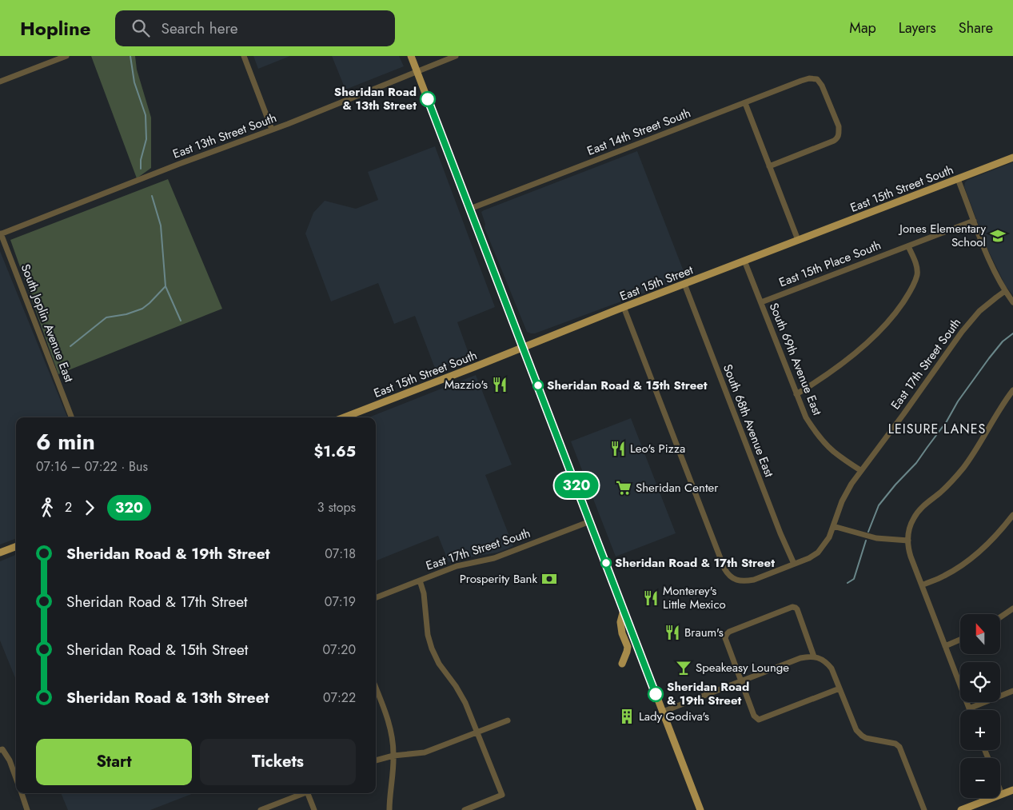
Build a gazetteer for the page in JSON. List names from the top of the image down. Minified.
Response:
{"streets":{"main road":["East 15th Street South","East 15th Street"],"street":["East 14th Street South","East 13th Street South","East 15th Place South","South Joplin Avenue East","South 69th Avenue East","East 17th Street South","South 68th Avenue East"]},"crossings":[["East 13th Street South","South Joplin Avenue East"],["East 15th Street South","East 15th Street"],["East 15th Place South","South 69th Avenue East"],["East 15th Street","South 69th Avenue East"],["East 15th Street","East 17th Street South"],["East 15th Street","South 68th Avenue East"],["South 69th Avenue East","East 17th Street South"],["East 17th Street South","South 68th Avenue East"]],"districts":["LEISURE LANES"],"places":{"other":["Sheridan Road & 13th Street","Sheridan Road & 15th Street","Sheridan Road & 17th Street","Sheridan Road & 19th Street"],"school or university":["Jones Elementary School"],"restaurant":["Mazzio's","Leo's Pizza","Monterey's Little Mexico","Braum's"],"supermarket":["Sheridan Center"],"bank":["Prosperity Bank"],"bar":["Speakeasy Lounge"],"building":["Lady Godiva's"]},"lines":["bus line 320"],"north":"top","page":{"header":"Hopline","search":"Search here","nav":["Map","Layers","Share"],"on_map":"320","heading":["6 min","07:16 – 07:22 · Bus","$1.65"],"legs":["2","320","3 stops"],"list":[{"name":"Sheridan Road & 19th Street","value":"07:18"},{"name":"Sheridan Road & 17th Street","value":"07:19"},{"name":"Sheridan Road & 15th Street","value":"07:20"},{"name":"Sheridan Road & 13th Street","value":"07:22"}],"map_buttons":["+","−"],"buttons":["Start","Tickets"]}}
